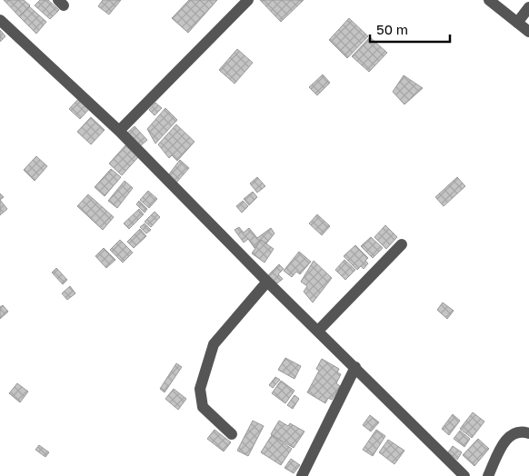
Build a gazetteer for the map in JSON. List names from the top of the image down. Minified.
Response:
{"scale_bar":"50 m"}
